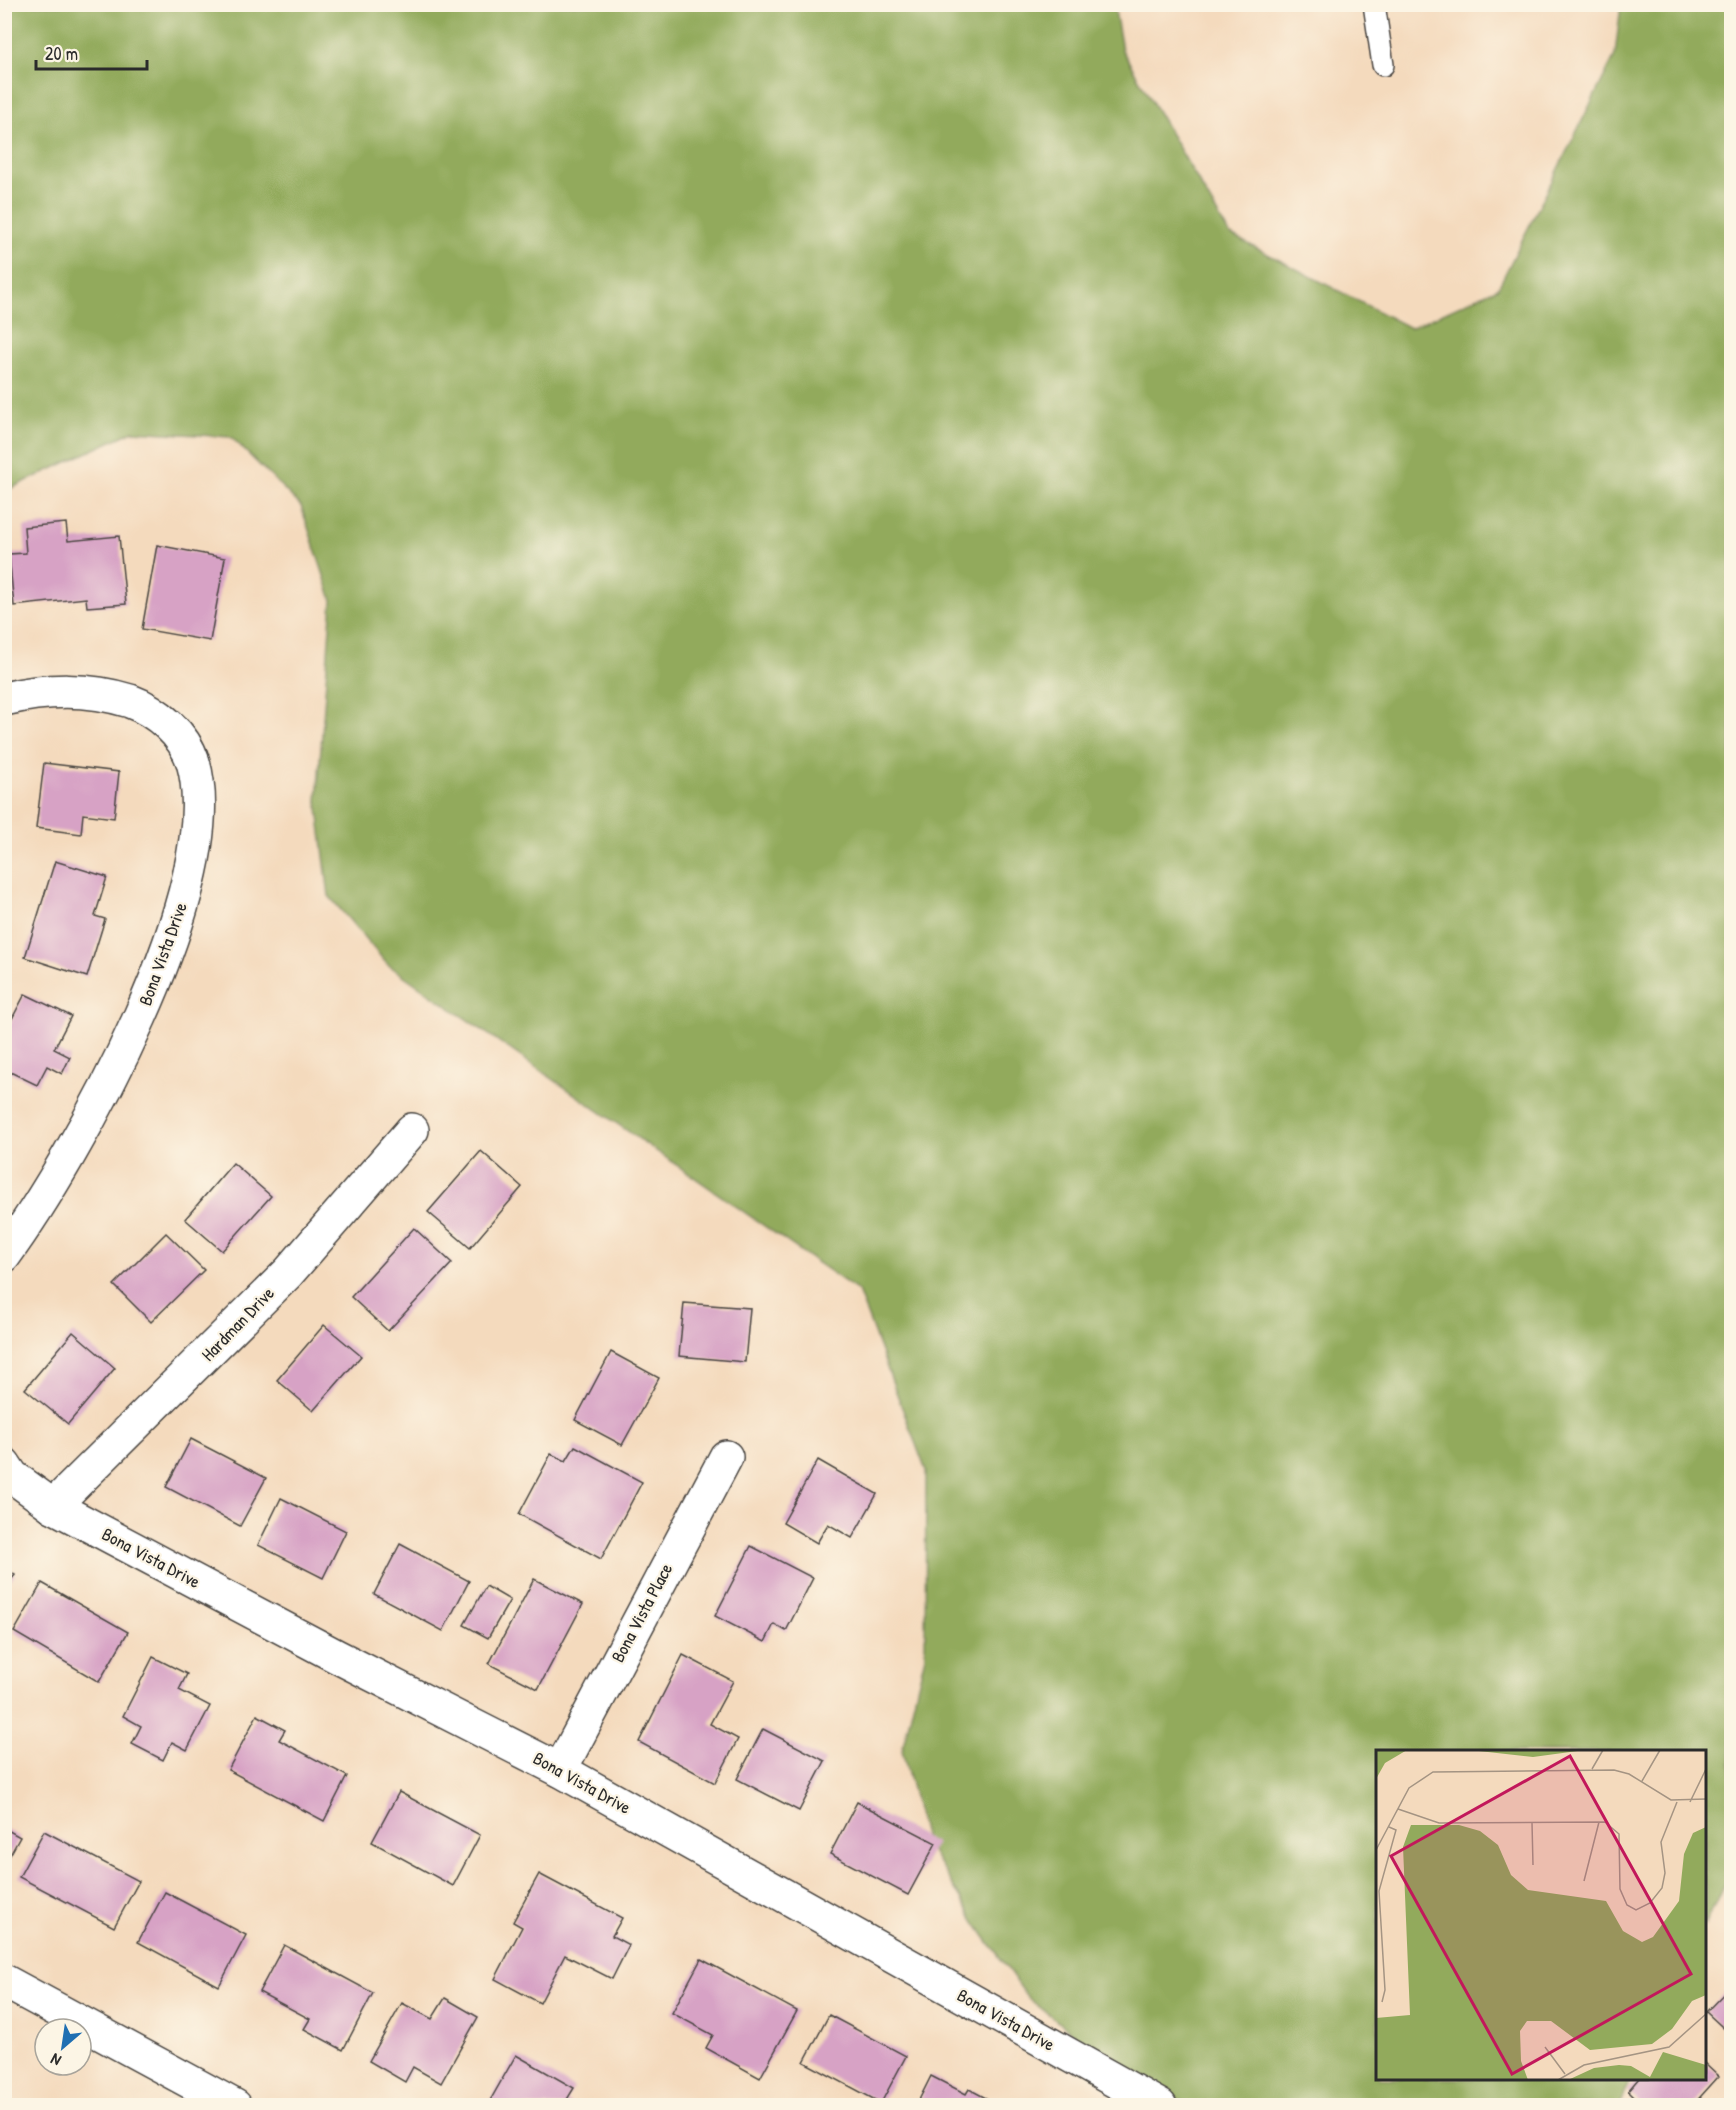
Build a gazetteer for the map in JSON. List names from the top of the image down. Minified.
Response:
{"streets":{"street":["Bona Vista Drive","Hardman Drive","Bona Vista Place"]},"crossings":[["Bona Vista Drive","Hardman Drive"],["Bona Vista Drive","Bona Vista Place"]],"scale_bar":"20 m","north":"bottom left"}
